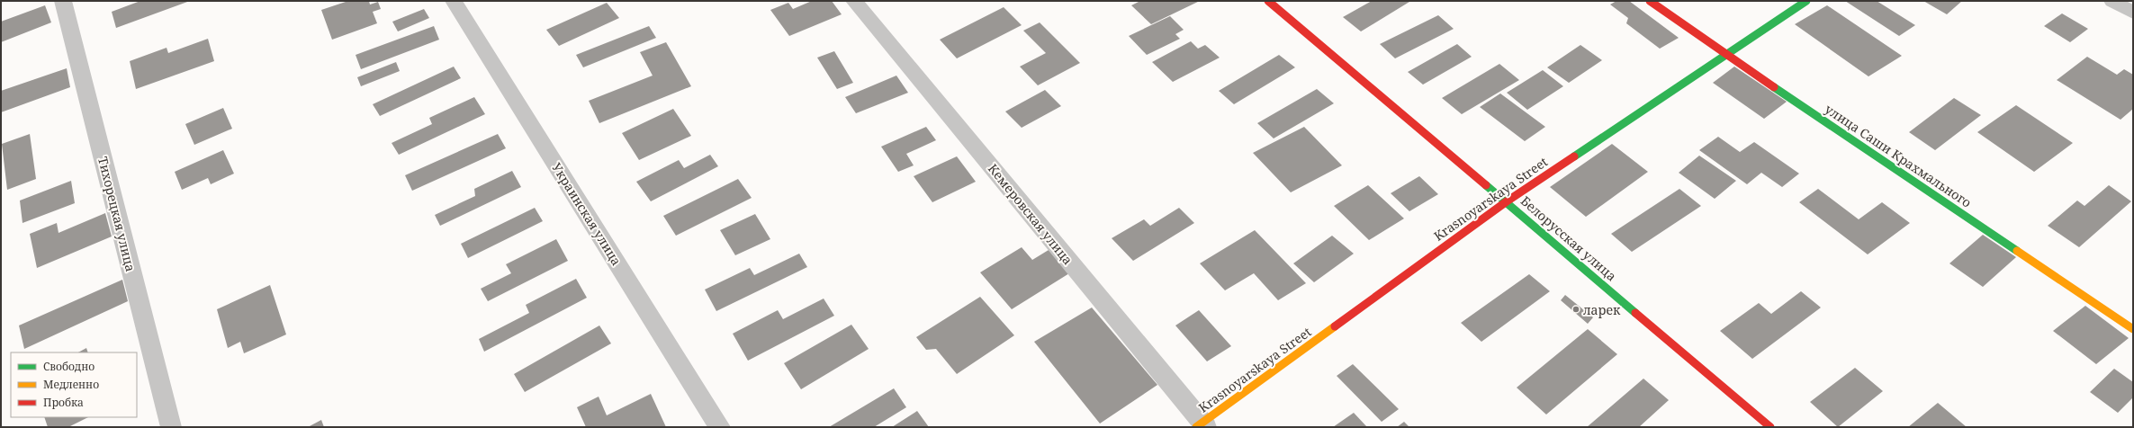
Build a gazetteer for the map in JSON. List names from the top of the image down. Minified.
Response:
{"streets":{"street":["улица Саши Крахмального","Krasnoyarskaya Street","Тихорецкая улица","Украинская улица","Кемеровская улица","Белорусская улица"]},"crossings":[["улица Саши Крахмального","Krasnoyarskaya Street"],["Krasnoyarskaya Street","Кемеровская улица"],["Krasnoyarskaya Street","Белорусская улица"]],"places":["ларек"],"legend":["Свободно","Медленно","Пробка"]}
